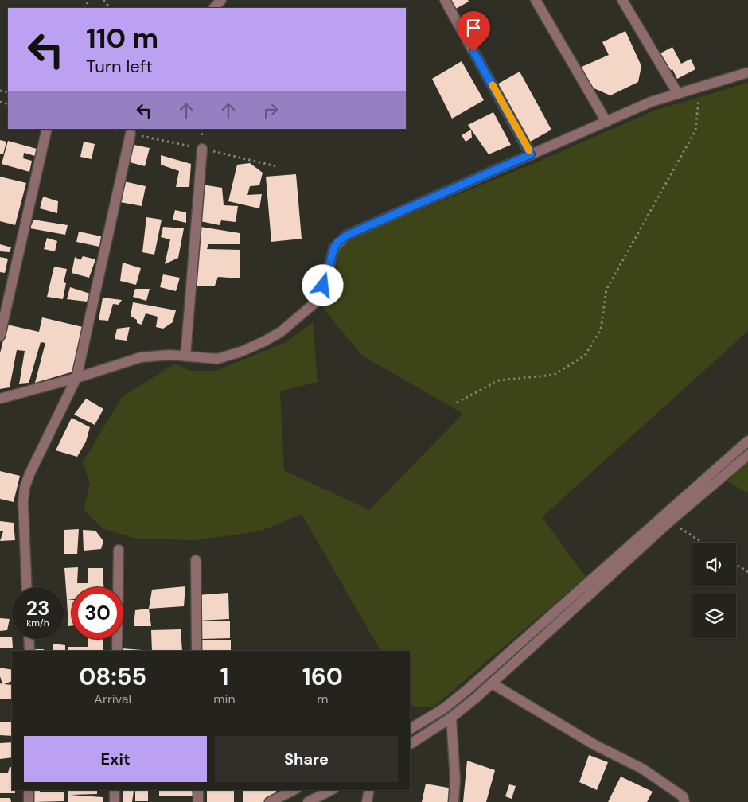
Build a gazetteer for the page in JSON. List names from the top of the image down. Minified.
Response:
{"page":{"turn":["110 m","Turn left"],"speed":"23 km/h","limit":"30","eta":["08:55","Arrival","1","min","160","m"],"buttons":["Exit","Share"]}}
